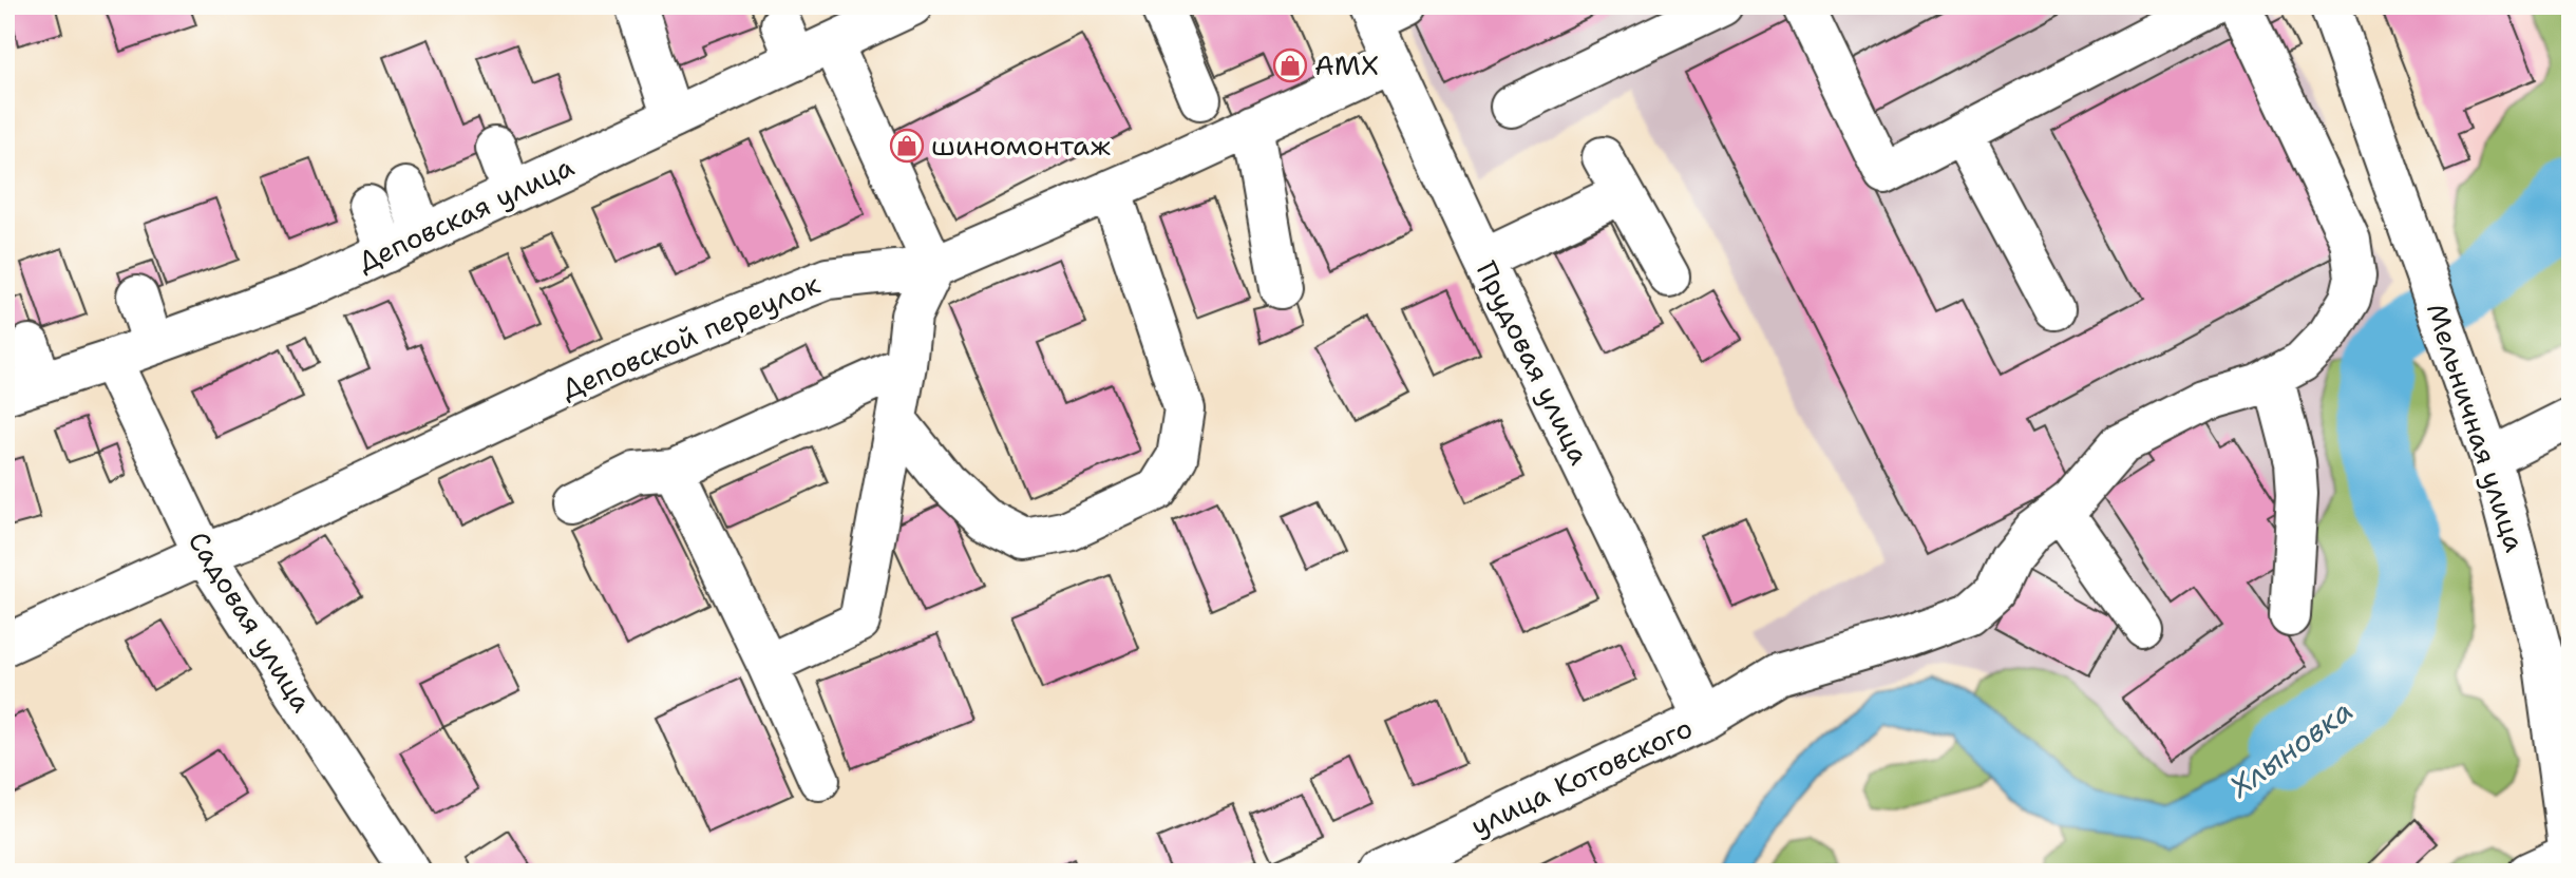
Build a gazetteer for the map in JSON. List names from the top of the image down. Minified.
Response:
{"streets":{"street":["Деповская улица","Деповской переулок","Прудовая улица","Мельничная улица","Садовая улица","улица Котовского"]},"crossings":[["Деповская улица","Садовая улица"],["Деповской переулок","Прудовая улица"],["Деповской переулок","Садовая улица"],["Прудовая улица","улица Котовского"]],"water":["Хлыновка"],"places":{"shop":["AMX","шиномонтаж"]}}
